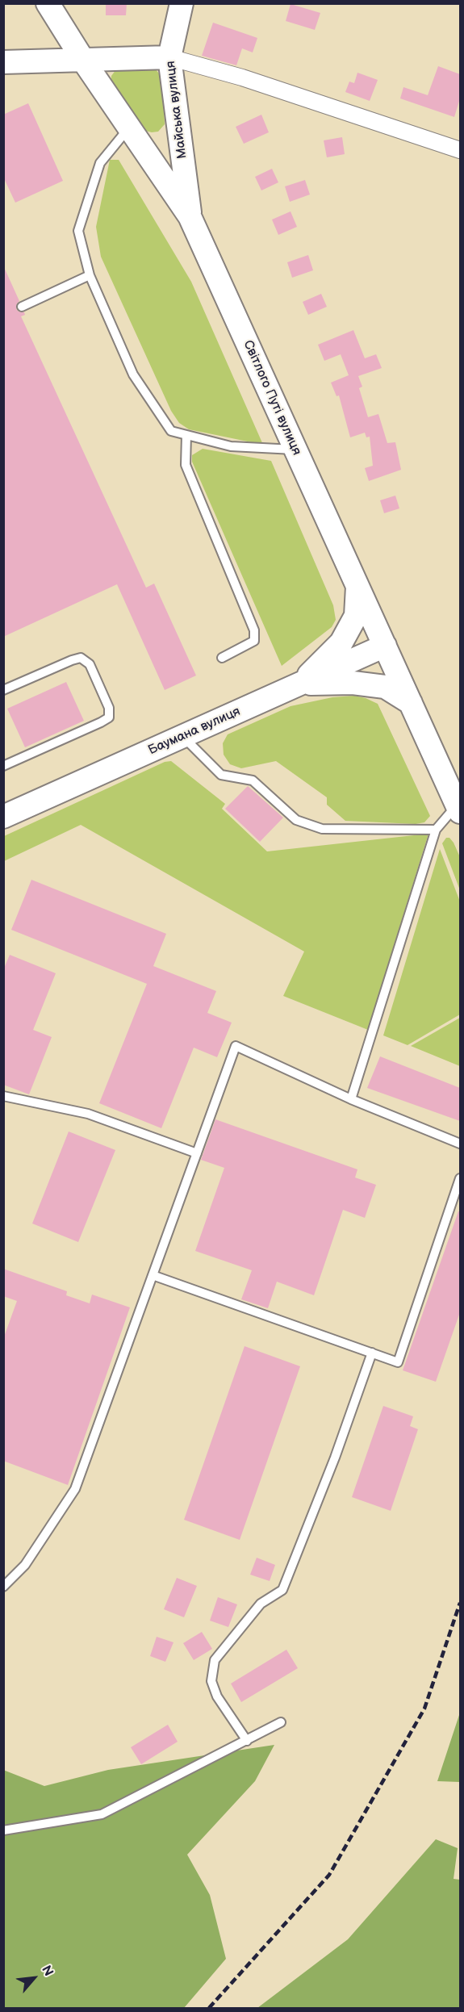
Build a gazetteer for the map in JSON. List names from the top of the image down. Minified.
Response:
{"streets":{"main road":["Майська вулиця","Світлого Путі вулиця","Баумана вулиця"]},"crossings":[["Майська вулиця","Світлого Путі вулиця"],["Світлого Путі вулиця","Баумана вулиця"]],"north":"top right"}
